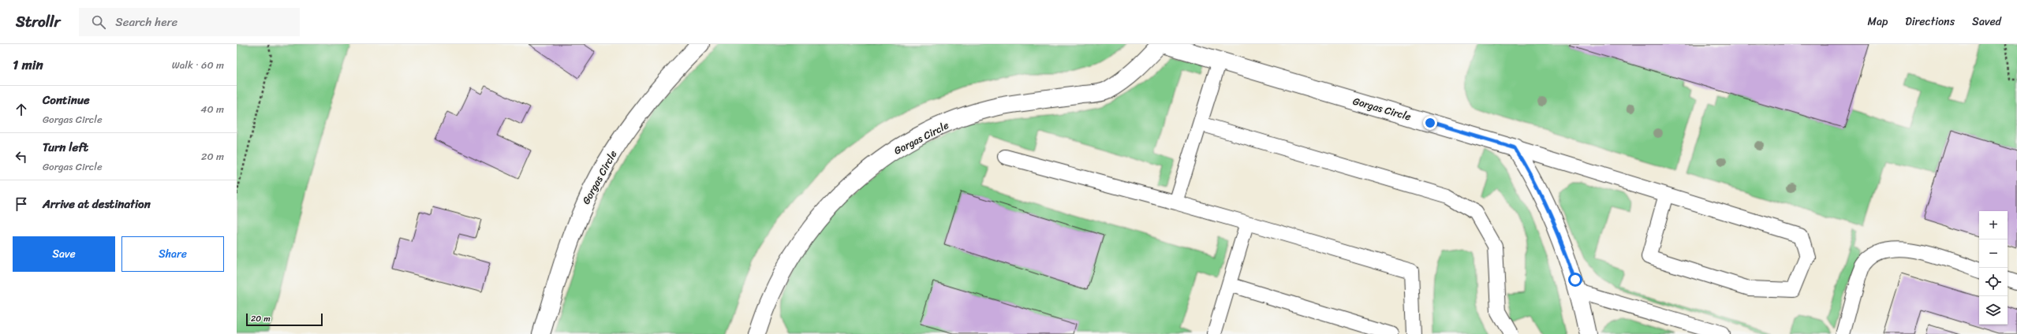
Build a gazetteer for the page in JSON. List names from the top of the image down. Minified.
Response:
{"streets":{"street":["Gorgas Circle"]},"scale_bar":"20 m","page":{"header":"Strollr","search":"Search here","nav":["Map","Directions","Saved"],"heading":["1 min","Walk · 60 m"],"list":[["Continue","Gorgas Circle","40 m"],["Turn left","Gorgas Circle","20 m"],"Arrive at destination"],"map_buttons":["+","−"],"buttons":["Save","Share"],"scale":"20 m"}}
